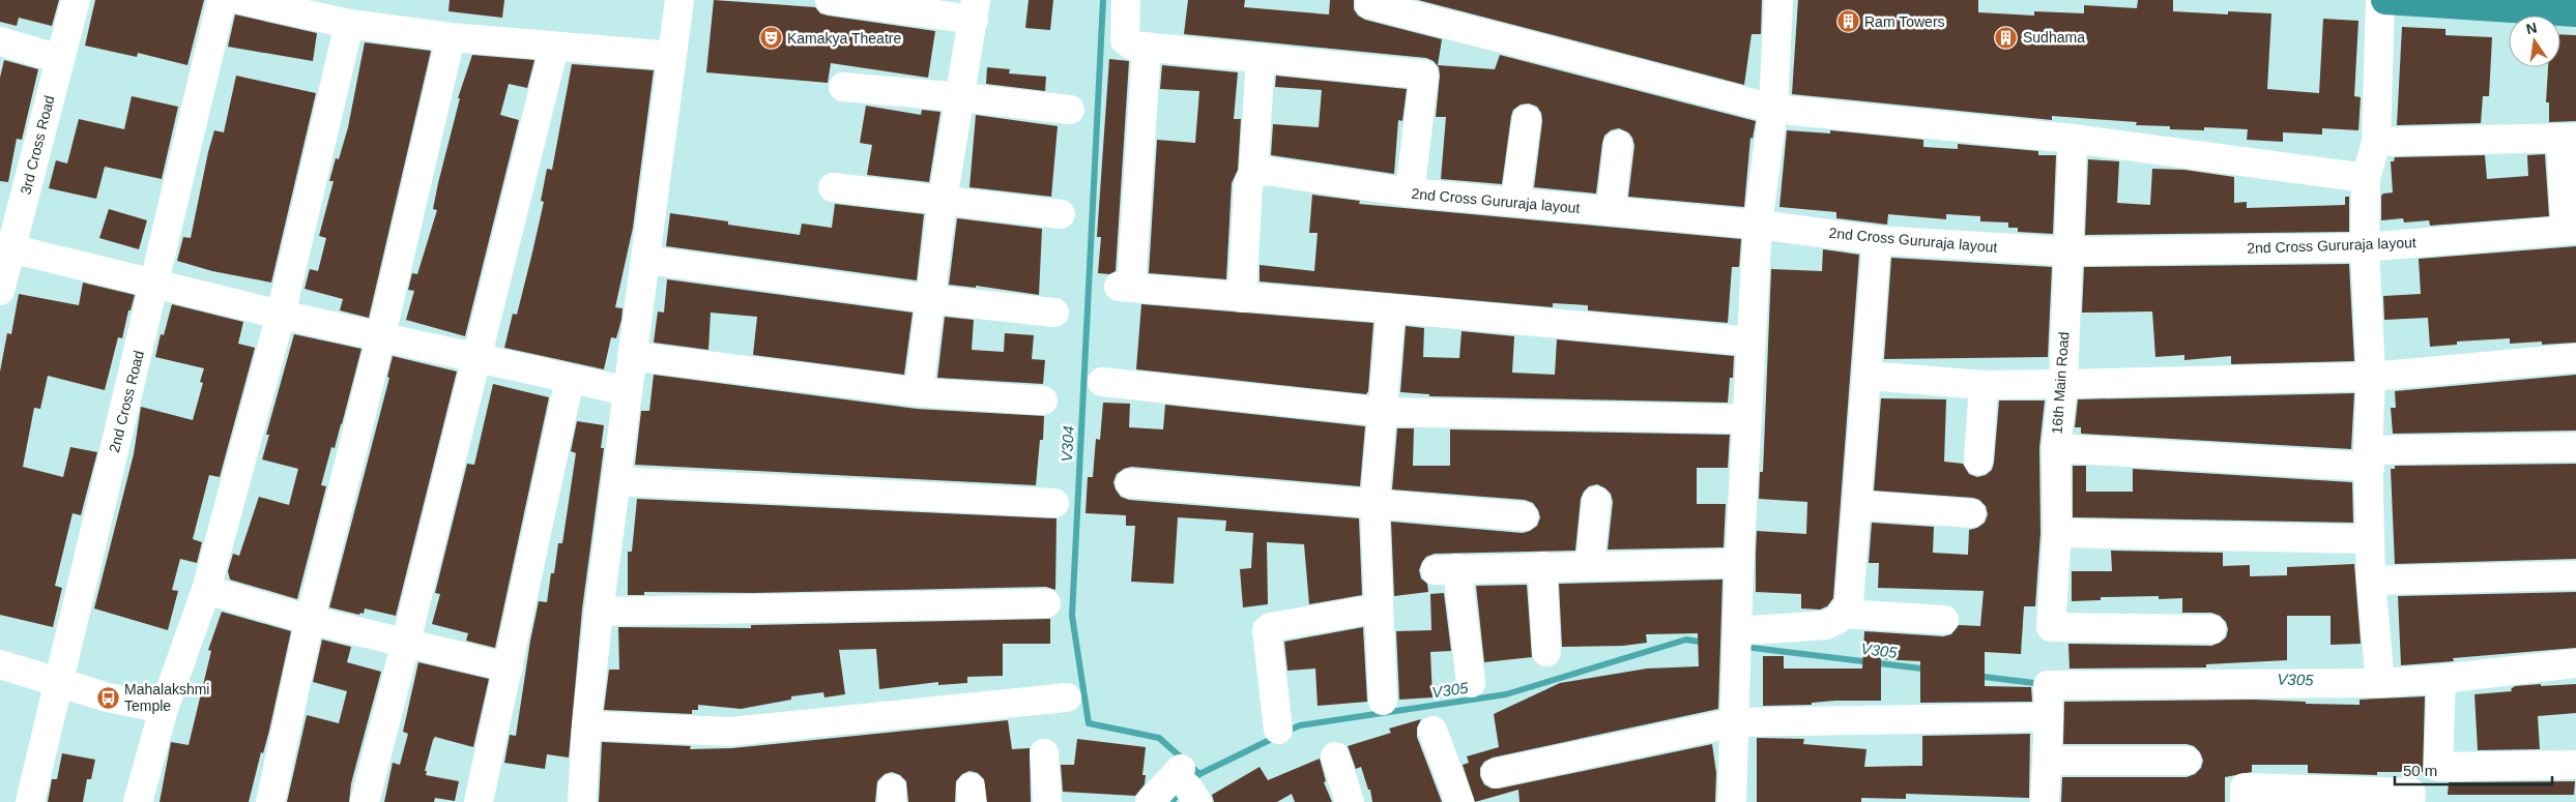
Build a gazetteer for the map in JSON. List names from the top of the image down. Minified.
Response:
{"streets":{"street":["3rd Cross Road","2nd Cross Gururaja layout","16th Main Road","2nd Cross Road"]},"crossings":[["2nd Cross Gururaja layout","16th Main Road"]],"water":["V304","V305"],"places":{"building":["Ram Towers","Sudhama"],"theatre":["Kamakya Theatre"],"bus stop":["Mahalakshmi Temple"]},"scale_bar":"50 m","north":"top"}
